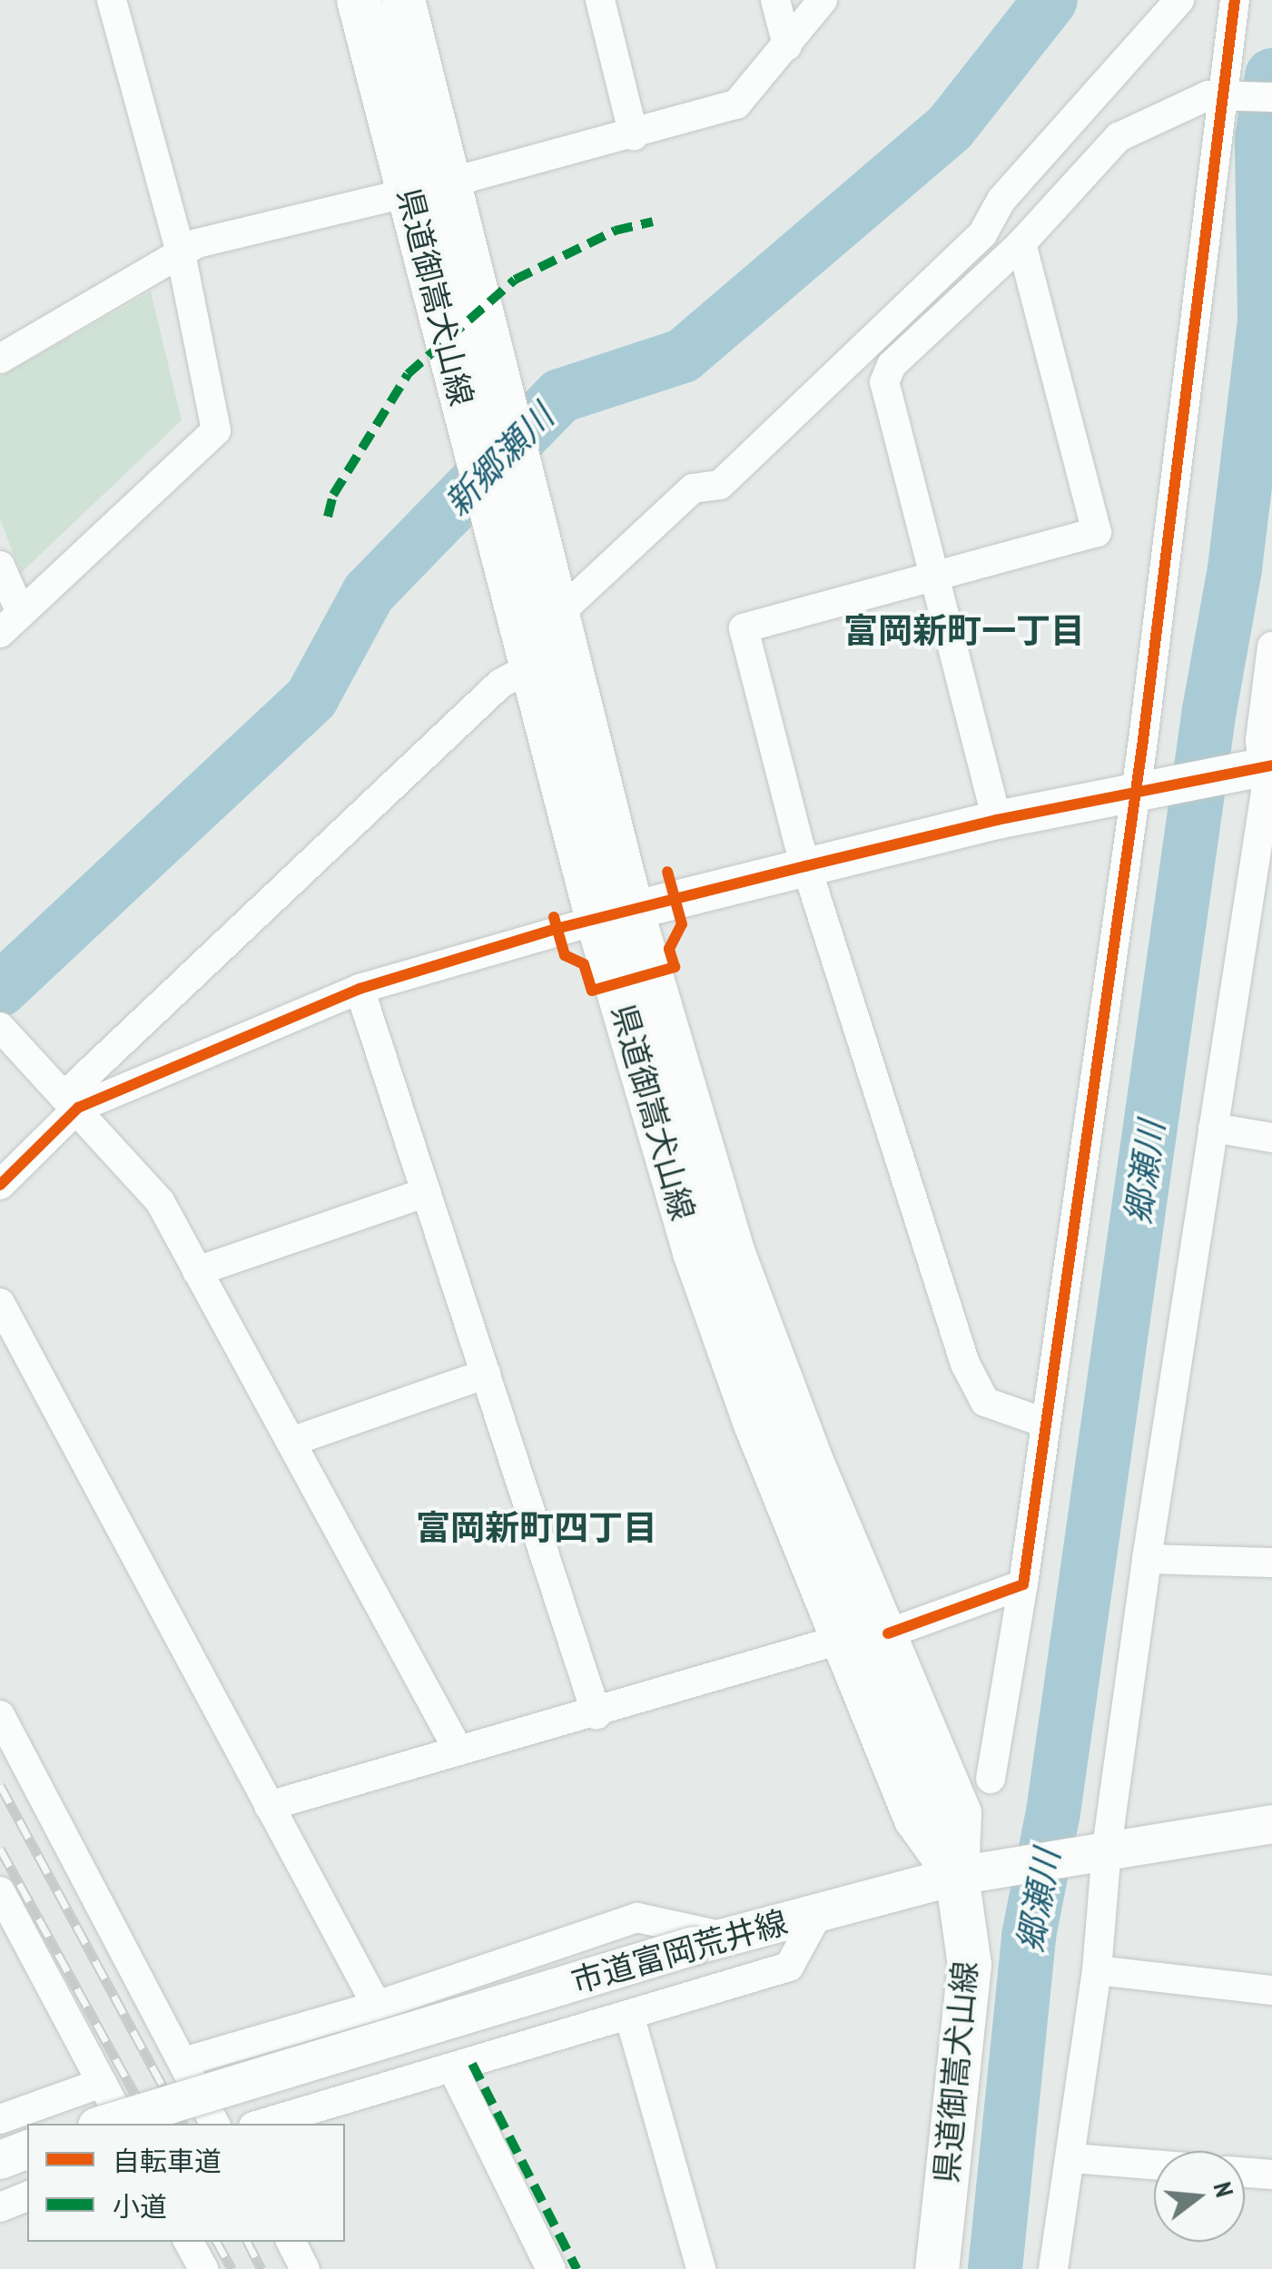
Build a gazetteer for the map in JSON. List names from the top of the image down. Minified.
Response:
{"streets":{"main road":["県道御嵩犬山線"],"street":["市道富岡荒井線"]},"crossings":[["県道御嵩犬山線","市道富岡荒井線"]],"districts":["富岡新町一丁目","富岡新町四丁目"],"water":["新郷瀬川","郷瀬川"],"legend":["自転車道","小道"],"north":"right"}
